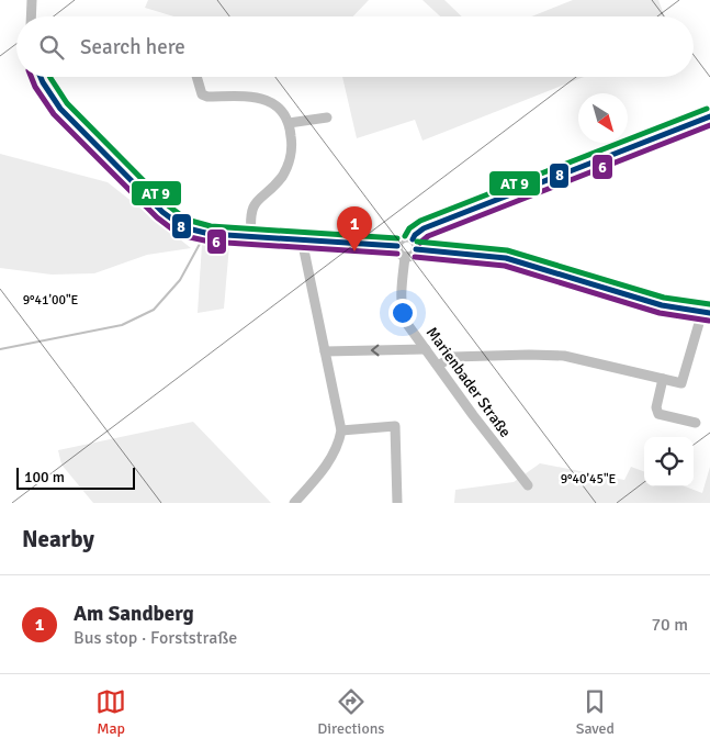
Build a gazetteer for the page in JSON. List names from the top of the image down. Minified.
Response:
{"streets":{"street":["Marienbader Straße"]},"lines":["transit line 8","transit line 6"],"scale_bar":"100 m","north":"bottom right","page":{"search":"Search here","pins":"1","scale":"100 m","heading":"Nearby","list":[{"mark":"1","name":"Am Sandberg","note":"Bus stop · Forststraße","value":"70 m"}],"nav":["Map","Directions","Saved"]},"coordinates":["9°41'00\"E","9°40'45\"E"]}
